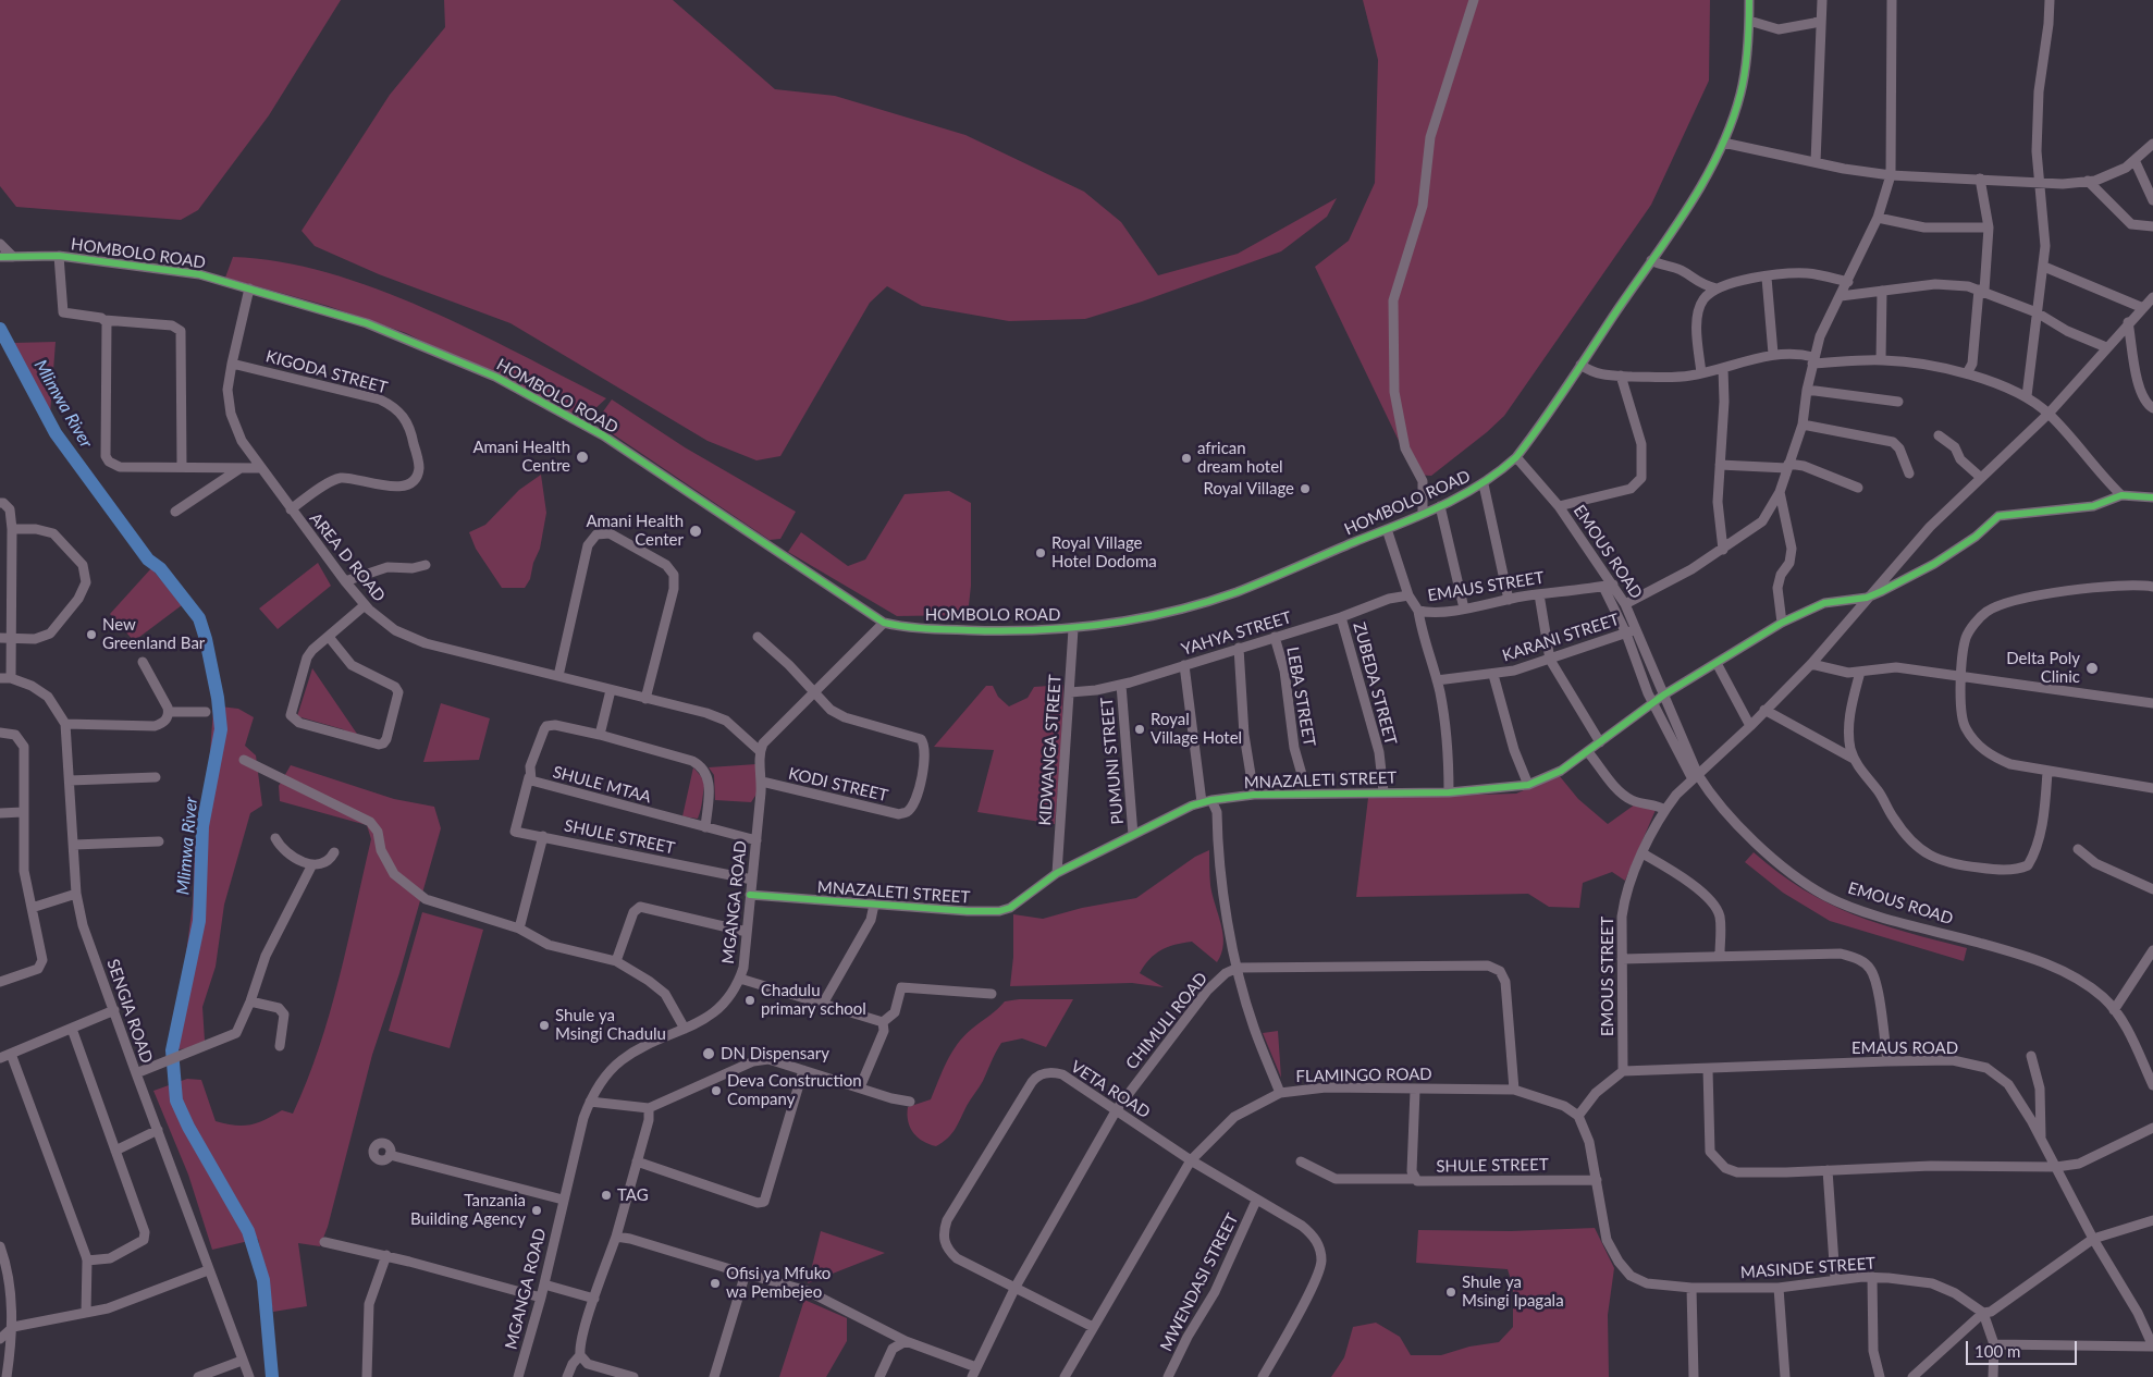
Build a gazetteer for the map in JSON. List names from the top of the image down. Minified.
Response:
{"streets":{"street":["HOMBOLO ROAD","KIGODA STREET","EMOUS ROAD","AREA D ROAD","EMAUS STREET","YAHYA STREET","KARANI STREET","ZUBEDA STREET","LEBA STREET","KIDWANGA STREET","PUMUNI STREET","MNAZALETI STREET","SHULE MTAA","KODI STREET","SHULE STREET","MGANGA ROAD","EMOUS STREET","SENGIA ROAD","CHIMULI ROAD","EMAUS ROAD","FLAMINGO ROAD","VETA ROAD","MASINDE STREET","MWENDASI STREET"]},"crossings":[["HOMBOLO ROAD","EMOUS ROAD"],["HOMBOLO ROAD","AREA D ROAD"],["HOMBOLO ROAD","EMAUS STREET"],["HOMBOLO ROAD","KIDWANGA STREET"],["KIGODA STREET","AREA D ROAD"],["EMOUS ROAD","EMAUS STREET"],["EMOUS ROAD","KARANI STREET"],["EMOUS ROAD","MNAZALETI STREET"],["EMOUS ROAD","EMOUS STREET"],["AREA D ROAD","MGANGA ROAD"],["EMAUS STREET","YAHYA STREET"],["YAHYA STREET","ZUBEDA STREET"],["YAHYA STREET","LEBA STREET"],["YAHYA STREET","KIDWANGA STREET"],["YAHYA STREET","PUMUNI STREET"],["KARANI STREET","MNAZALETI STREET"],["ZUBEDA STREET","MNAZALETI STREET"],["LEBA STREET","MNAZALETI STREET"],["KIDWANGA STREET","MNAZALETI STREET"],["PUMUNI STREET","MNAZALETI STREET"],["MNAZALETI STREET","MGANGA ROAD"],["MNAZALETI STREET","EMOUS STREET"],["SHULE MTAA","MGANGA ROAD"],["KODI STREET","MGANGA ROAD"],["SHULE STREET","MGANGA ROAD"],["SHULE STREET","FLAMINGO ROAD"],["SHULE STREET","MASINDE STREET"],["EMOUS STREET","EMAUS ROAD"],["CHIMULI ROAD","VETA ROAD"],["FLAMINGO ROAD","VETA ROAD"],["FLAMINGO ROAD","MASINDE STREET"],["VETA ROAD","MWENDASI STREET"]],"water":["Mlimwa River"],"places":["Amani Health Centre","african dream hotel","Royal Village","Amani Health Center","Royal Village Hotel Dodoma","New Greenland Bar","Delta Poly Clinic","Royal Village Hotel","Chadulu primary school","Shule ya Msingi Chadulu","DN Dispensary","Deva Construction Company","TAG","Tanzania Building Agency","Ofisi ya Mfuko wa Pembejeo","Shule ya Msingi Ipagala"],"scale_bar":"100 m"}
